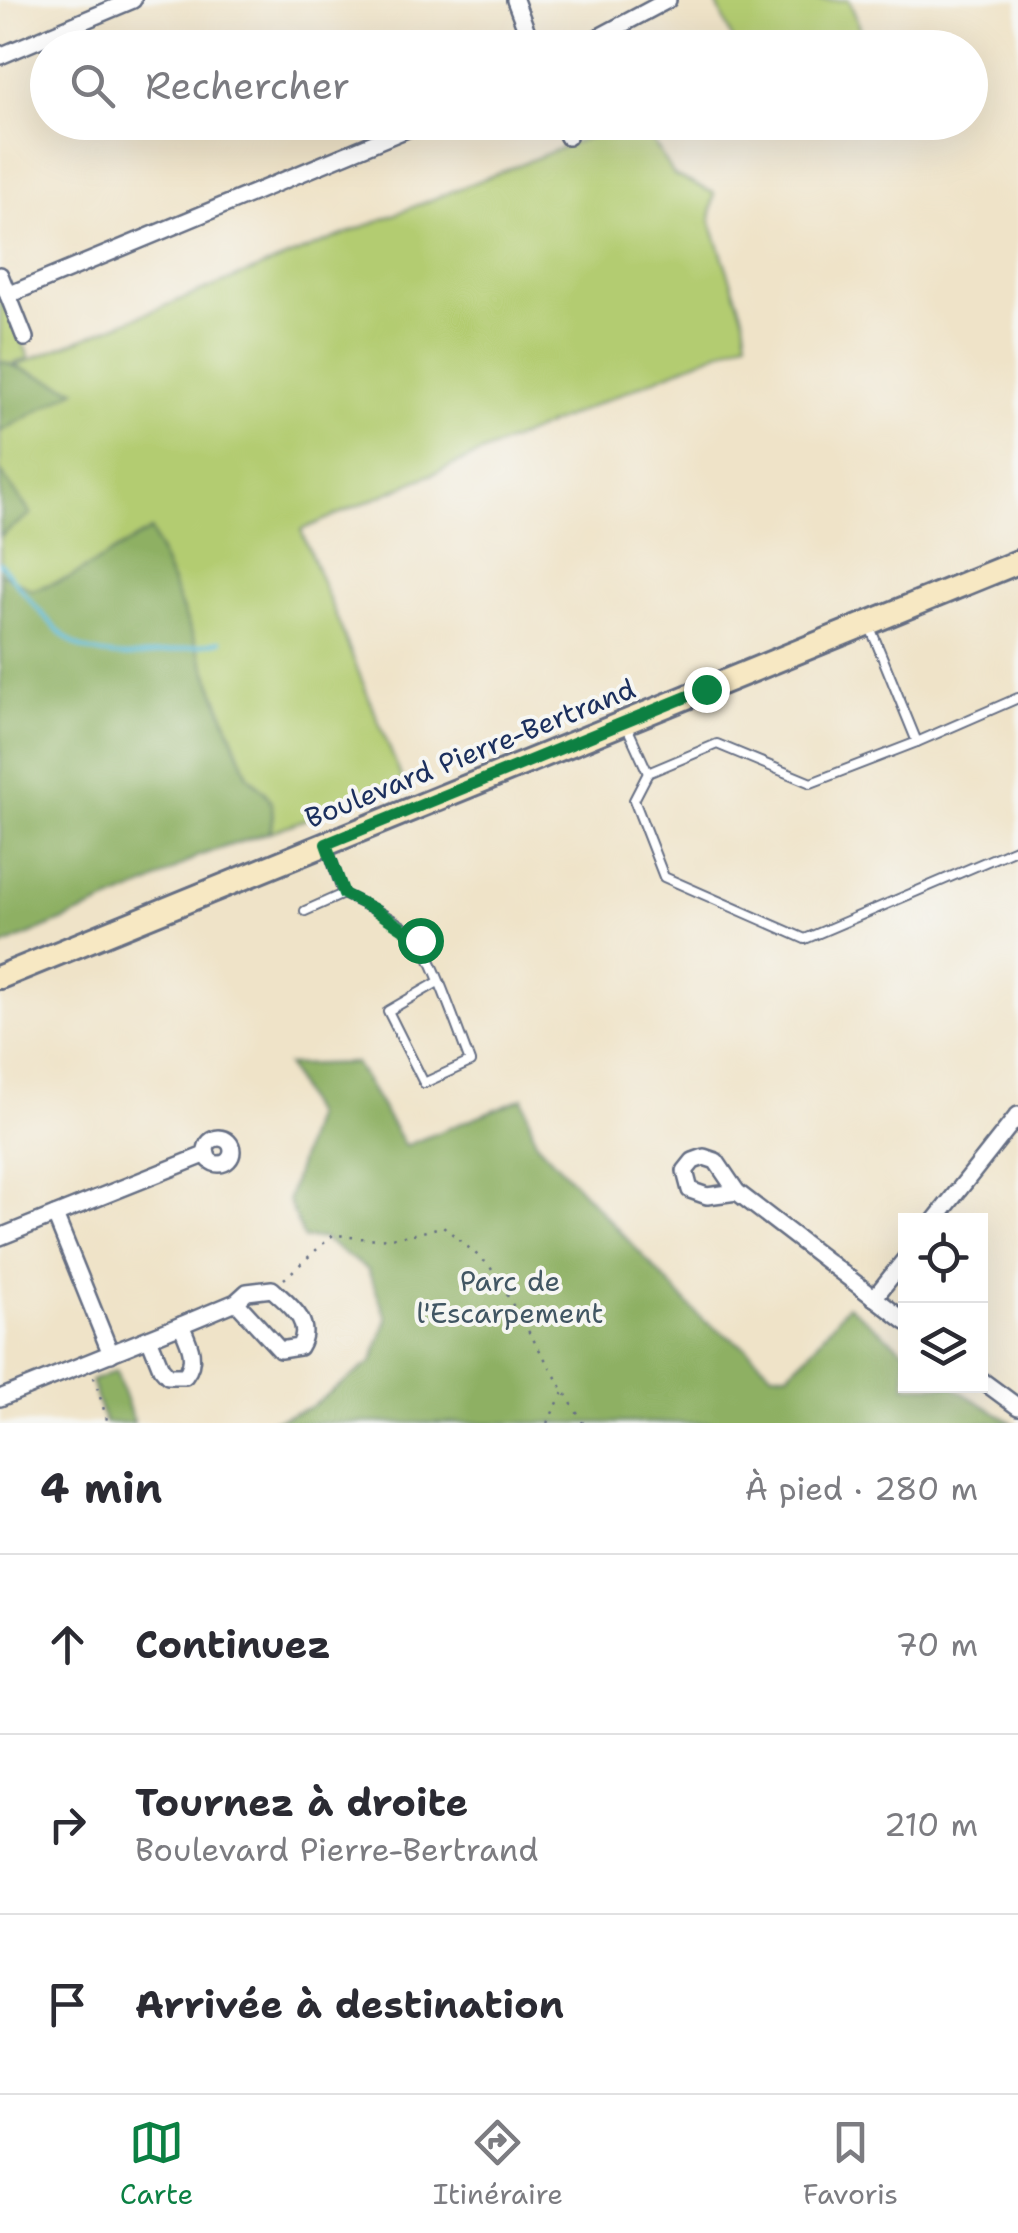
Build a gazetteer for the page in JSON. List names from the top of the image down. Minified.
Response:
{"streets":{"main road":["Boulevard Pierre-Bertrand"]},"parks":["Parc de l'Escarpement"],"page":{"search":"Rechercher","heading":["4 min","À pied · 280 m"],"list":[["Continuez","70 m"],["Tournez à droite","Boulevard Pierre-Bertrand","210 m"],"Arrivée à destination"],"nav":["Carte","Itinéraire","Favoris"]}}
